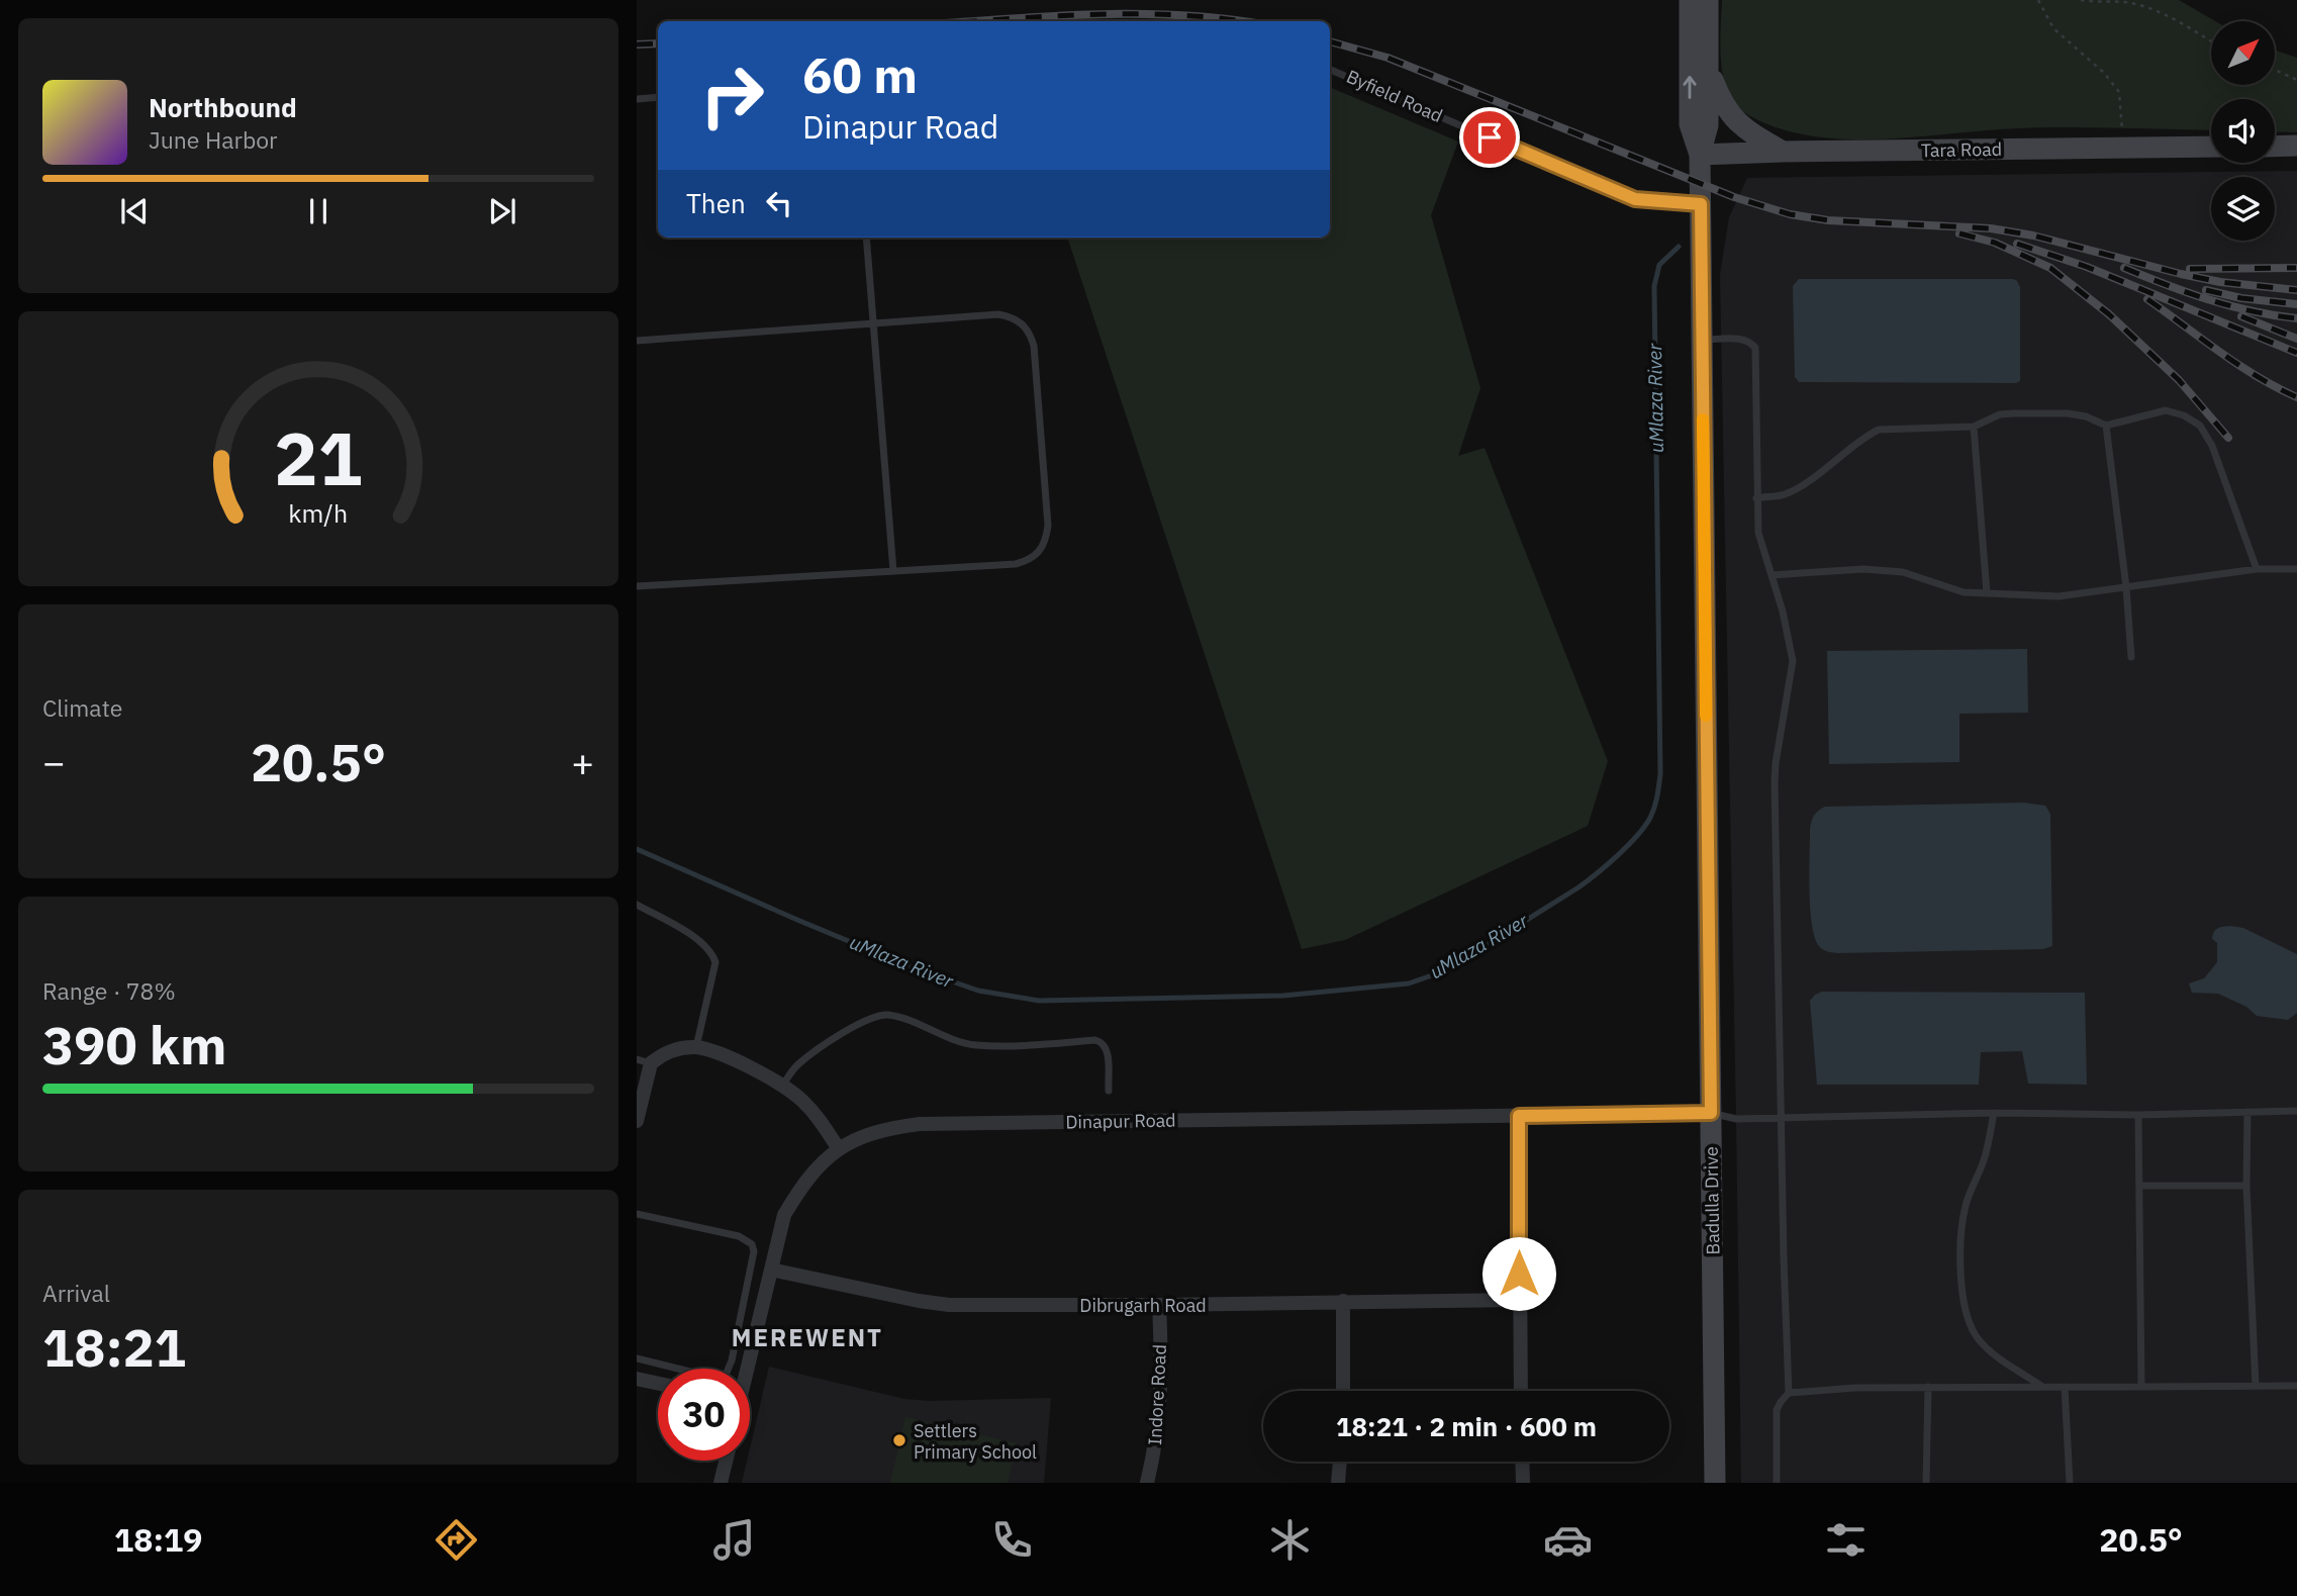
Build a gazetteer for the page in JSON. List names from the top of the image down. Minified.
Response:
{"streets":{"street":["Tara Road","Dinapur Road","Badulla Drive","Dibrugarh Road","Indore Road"],"lane":["Byfield Road"]},"crossings":[["Byfield Road","Badulla Drive"],["Tara Road","Badulla Drive"],["Dinapur Road","Badulla Drive"],["Dinapur Road","Dibrugarh Road"],["Dibrugarh Road","Indore Road"]],"districts":["MEREWENT"],"water":["uMlaza River"],"places":["Settlers Primary School"],"north":"top right","page":{"turn":["60 m","Dinapur Road"],"song":["Northbound","June Harbor"],"then":"Then","tile":["Climate",["Range · 78%","390 km"],["Arrival","18:21"]],"heat":["−","20.5°","+"],"limit":"30","trip":"18:21 · 2 min · 600 m","tabs":["18:19","20.5°"],"gauge":["21","km/h"]}}
